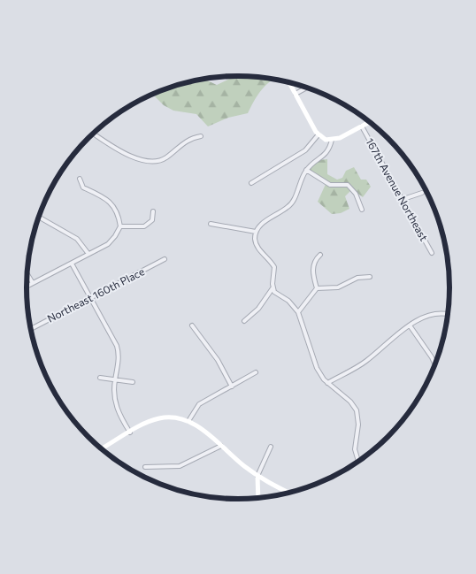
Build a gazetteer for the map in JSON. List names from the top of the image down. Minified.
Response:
{"streets":{"street":["167th Avenue Northeast","Northeast 160th Place"]}}
